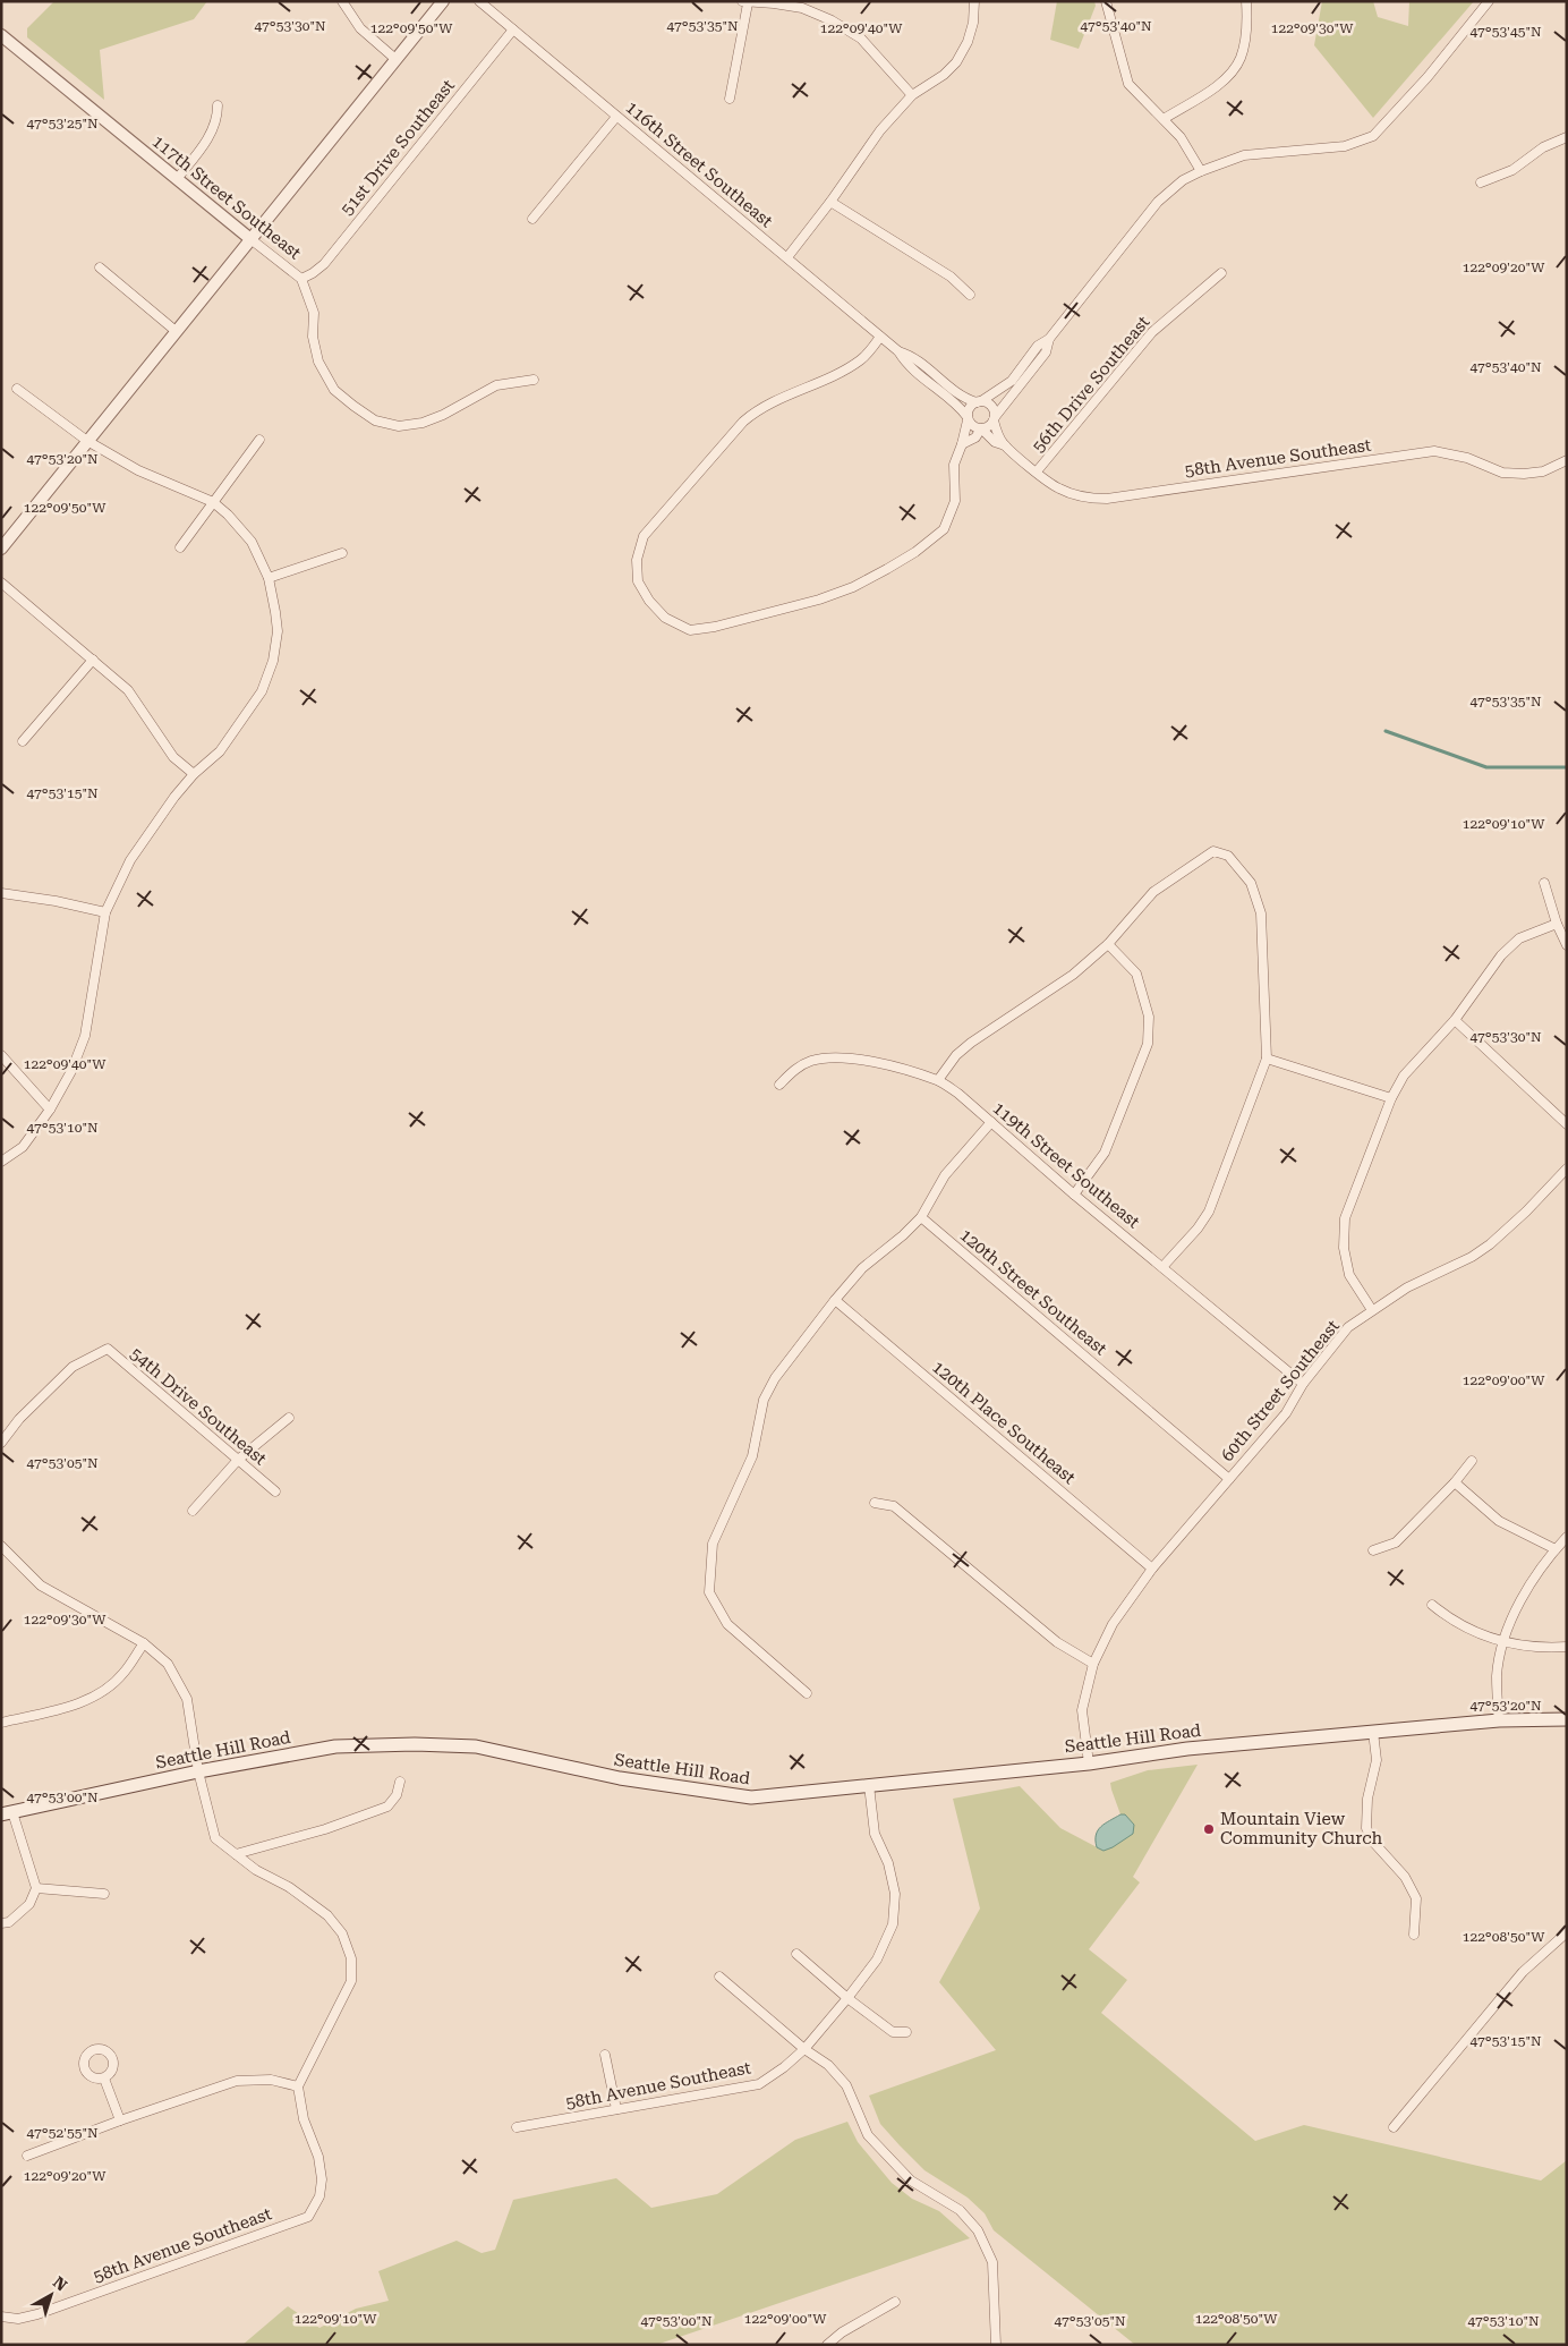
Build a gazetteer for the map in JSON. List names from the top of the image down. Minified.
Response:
{"streets":{"main road":["Seattle Hill Road"],"street":["51st Drive Southeast","116th Street Southeast","117th Street Southeast","56th Drive Southeast","58th Avenue Southeast","119th Street Southeast","120th Street Southeast","60th Street Southeast","54th Drive Southeast","120th Place Southeast"]},"crossings":[["51st Drive Southeast","116th Street Southeast"],["51st Drive Southeast","117th Street Southeast"],["116th Street Southeast","58th Avenue Southeast"],["56th Drive Southeast","58th Avenue Southeast"],["58th Avenue Southeast","Seattle Hill Road"],["119th Street Southeast","60th Street Southeast"],["120th Street Southeast","60th Street Southeast"],["60th Street Southeast","120th Place Southeast"],["60th Street Southeast","Seattle Hill Road"]],"places":["Mountain View Community Church"],"north":"top right","coordinates":["47°53'30\"N","47°53'35\"N","47°53'40\"N","122°09'40\"W","122°09'30\"W","122°09'50\"W","47°53'45\"N","47°53'25\"N","122°09'20\"W","47°53'20\"N","47°53'15\"N","122°09'10\"W","47°53'10\"N","122°09'00\"W","47°53'05\"N","47°53'00\"N","122°08'50\"W","47°52'55\"N"]}
